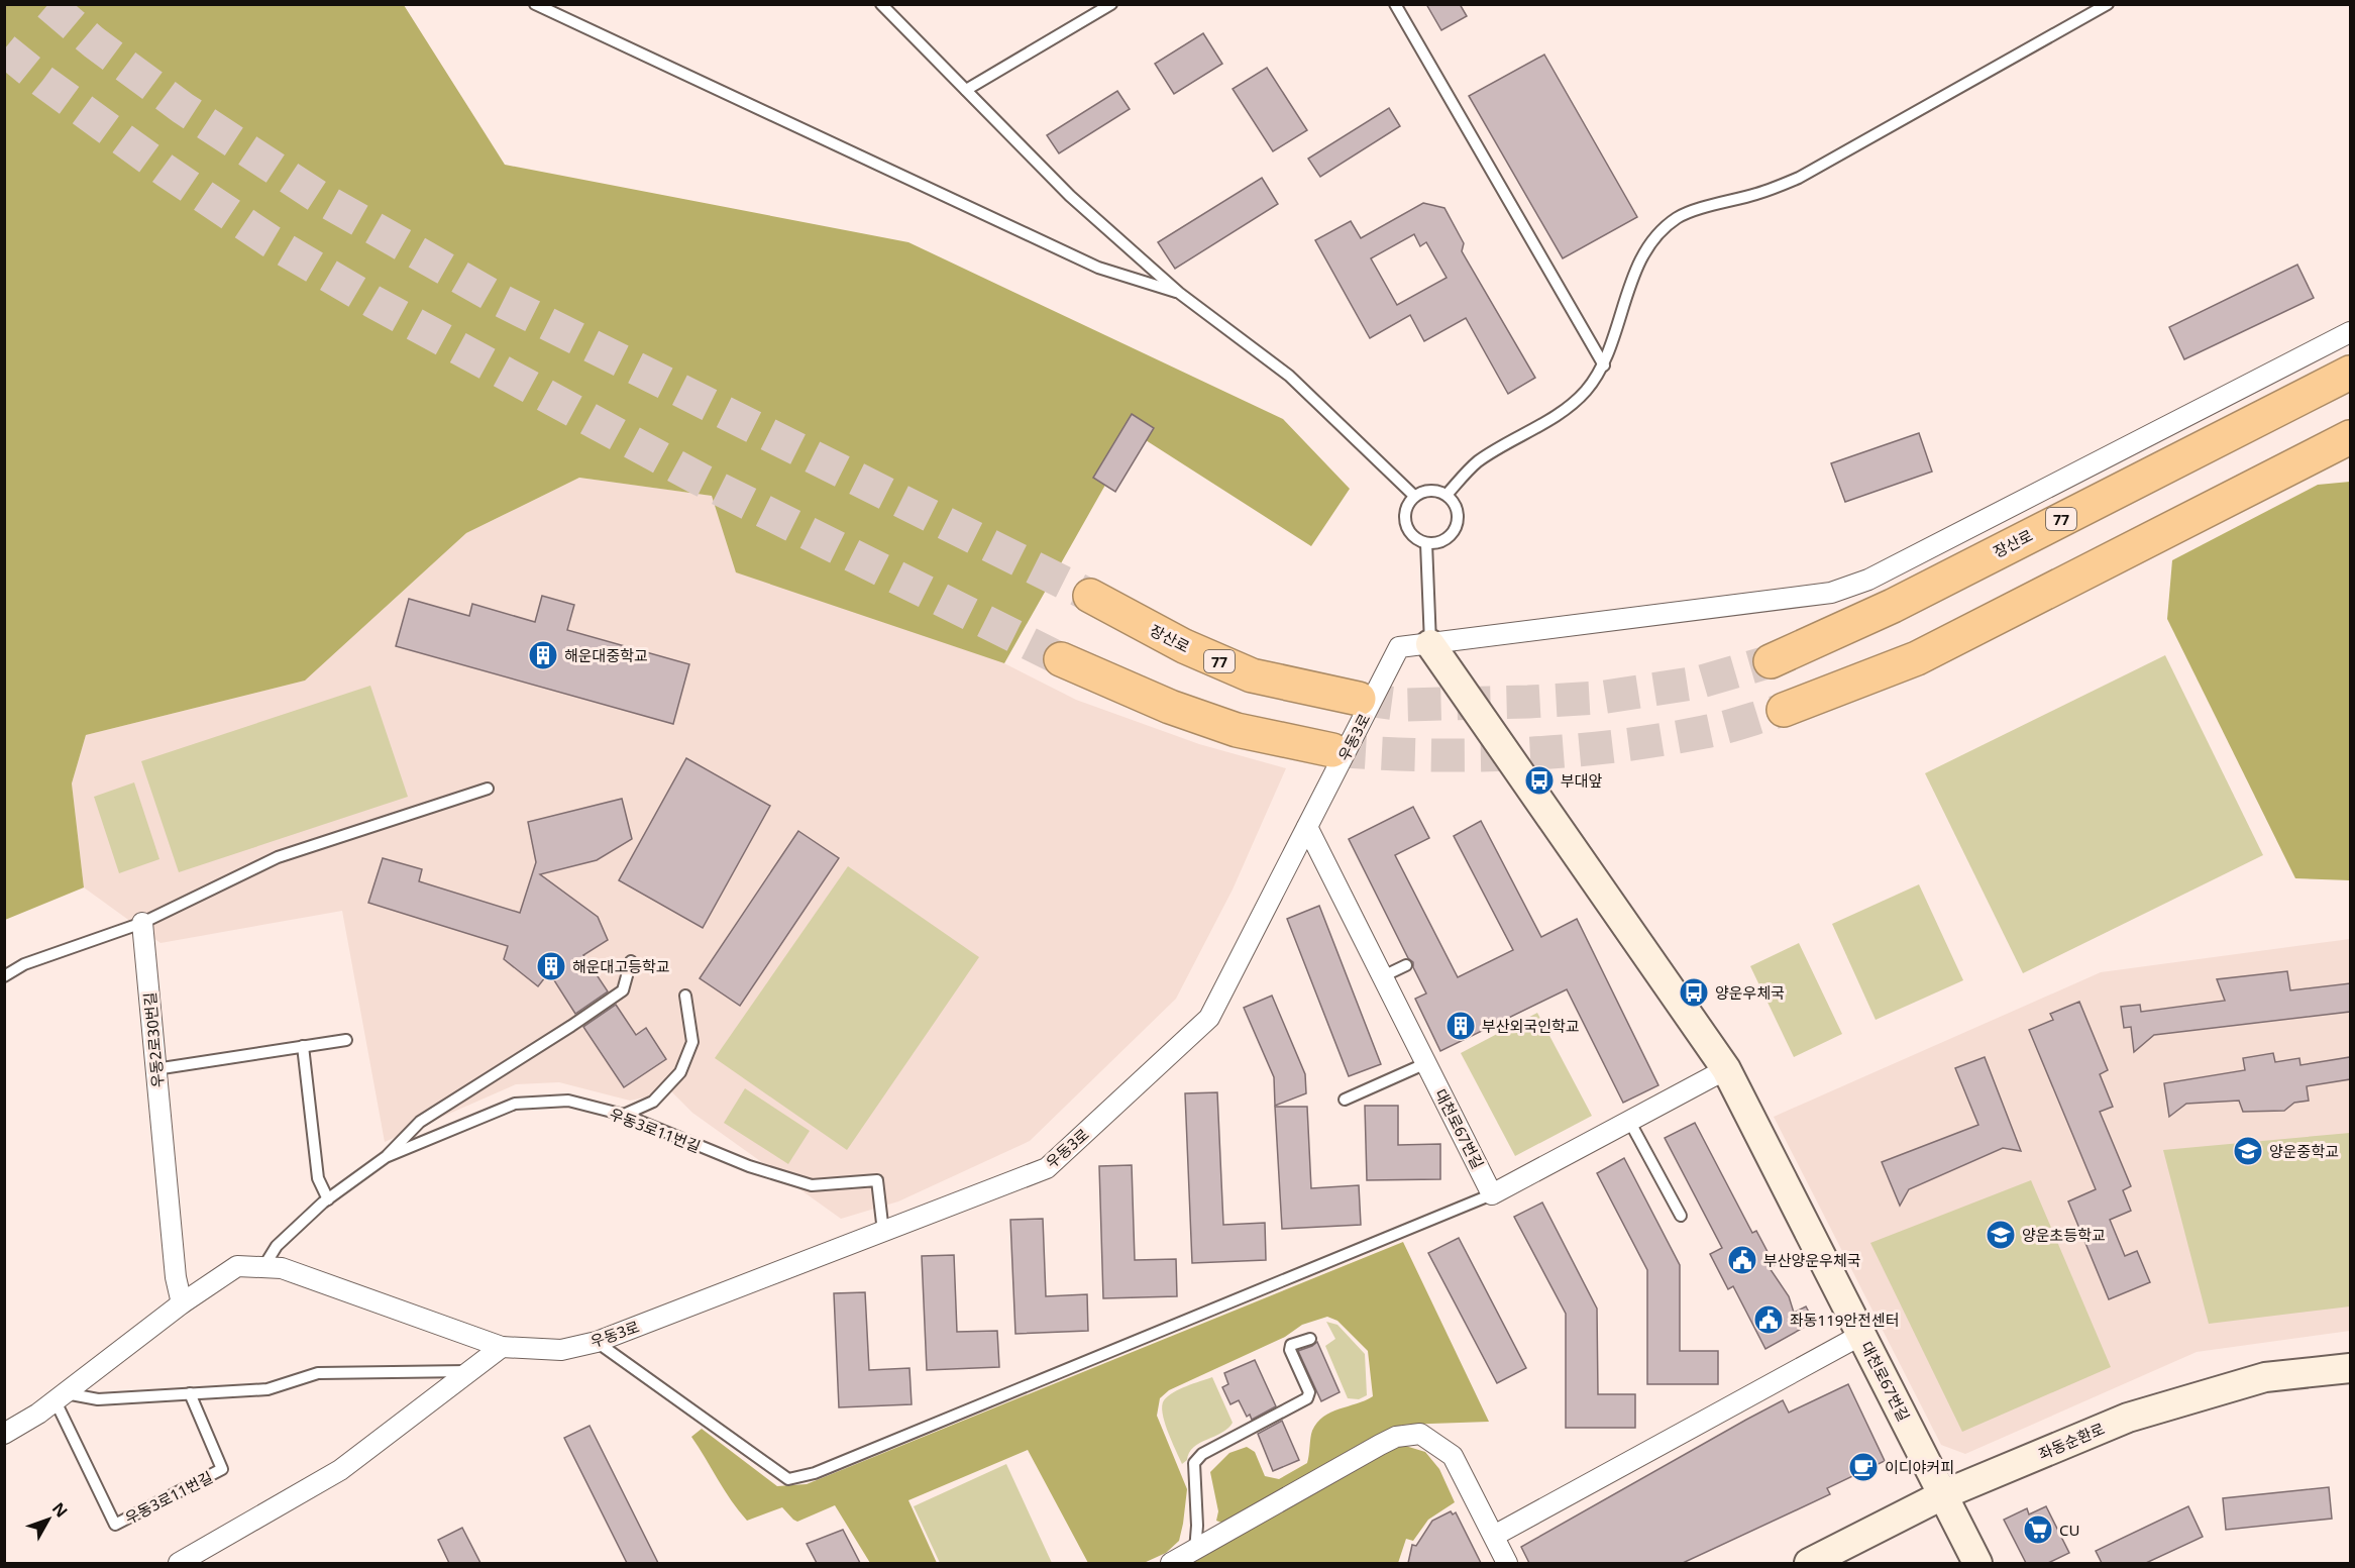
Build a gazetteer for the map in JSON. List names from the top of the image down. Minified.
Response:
{"streets":{"highway":["77","장산로"],"street":["우동3로","우동2로30번길","대천로67번길","좌동순환로"],"lane":["우동3로11번길"]},"crossings":[["우동3로","대천로67번길"],["우동3로","우동3로11번길"],["대천로67번길","좌동순환로"]],"places":{"building":["해운대중학교","해운대고등학교","부산외국인학교"],"bus stop":["부대앞","양운우체국"],"school or university":["양운중학교","양운초등학교"],"public building":["부산양운우체국","좌동119안전센터"],"cafe":["이디야커피"],"supermarket":["CU"]},"north":"top right"}
